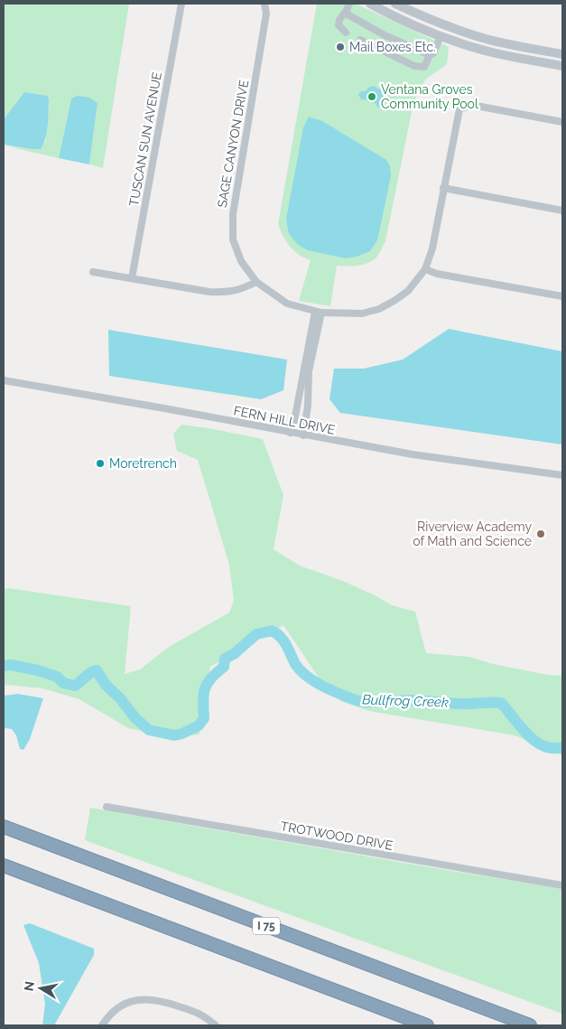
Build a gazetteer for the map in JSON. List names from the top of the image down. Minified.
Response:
{"streets":{"highway":["I 75"],"street":["TUSCAN SUN AVENUE","SAGE CANYON DRIVE","FERN HILL DRIVE","TROTWOOD DRIVE"]},"water":["Bullfrog Creek"],"places":["Mail Boxes Etc.","Ventana Groves Community Pool","Moretrench","Riverview Academy of Math and Science"],"north":"left"}
